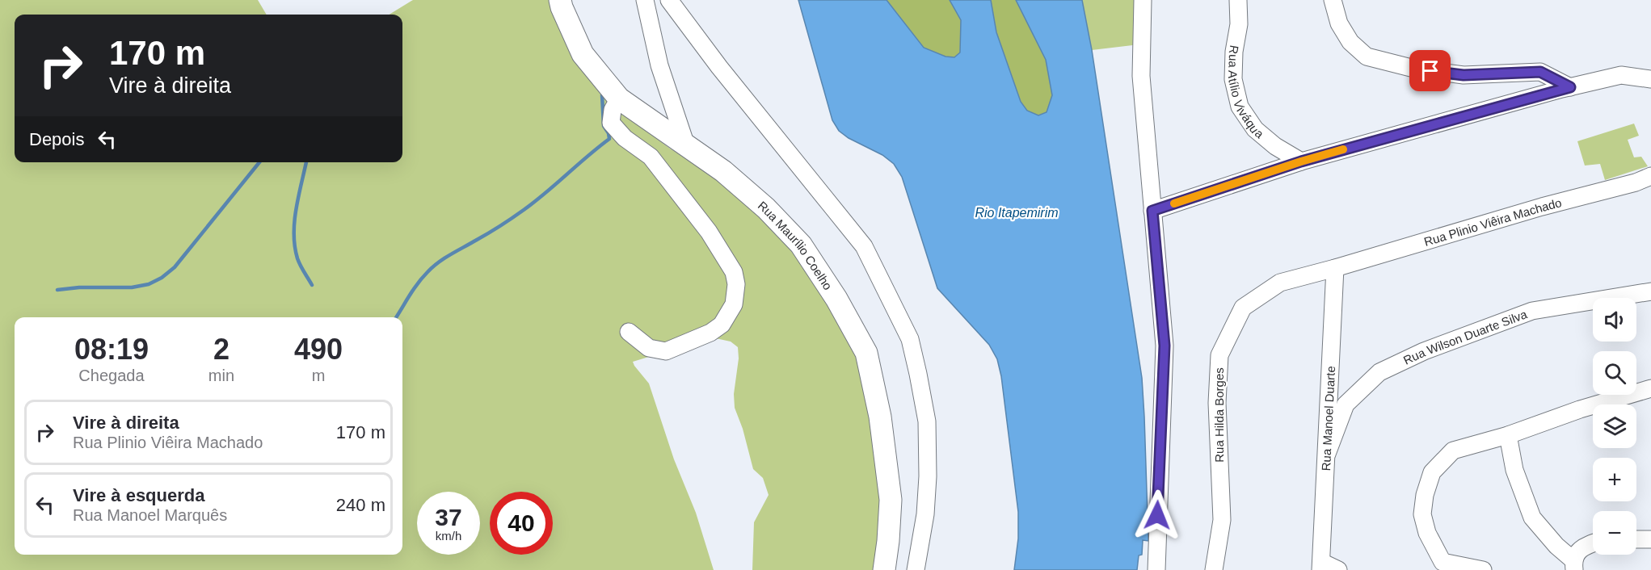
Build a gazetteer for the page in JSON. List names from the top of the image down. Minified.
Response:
{"streets":{"main road":["Rua Maurílio Coelho"],"street":["Rua Atílio Viváqua","Rua Plinio Viêira Machado","Rua Wilson Duarte Silva","Rua Hilda Borges","Rua Manoel Duarte"]},"crossings":[["Rua Plinio Viêira Machado","Rua Hilda Borges"],["Rua Plinio Viêira Machado","Rua Manoel Duarte"],["Rua Wilson Duarte Silva","Rua Manoel Duarte"],["Rua Hilda Borges","Rua Manoel Duarte"]],"water":["Rio Itapemirim"],"page":{"turn":["170 m","Vire à direita"],"then":"Depois","map_buttons":["+","−"],"eta":["08:19","Chegada","2","min","490","m"],"list":[{"name":"Vire à direita","note":"Rua Plinio Viêira Machado","value":"170 m"},{"name":"Vire à esquerda","note":"Rua Manoel Marquês","value":"240 m"}],"speed":"37 km/h","limit":"40"}}
